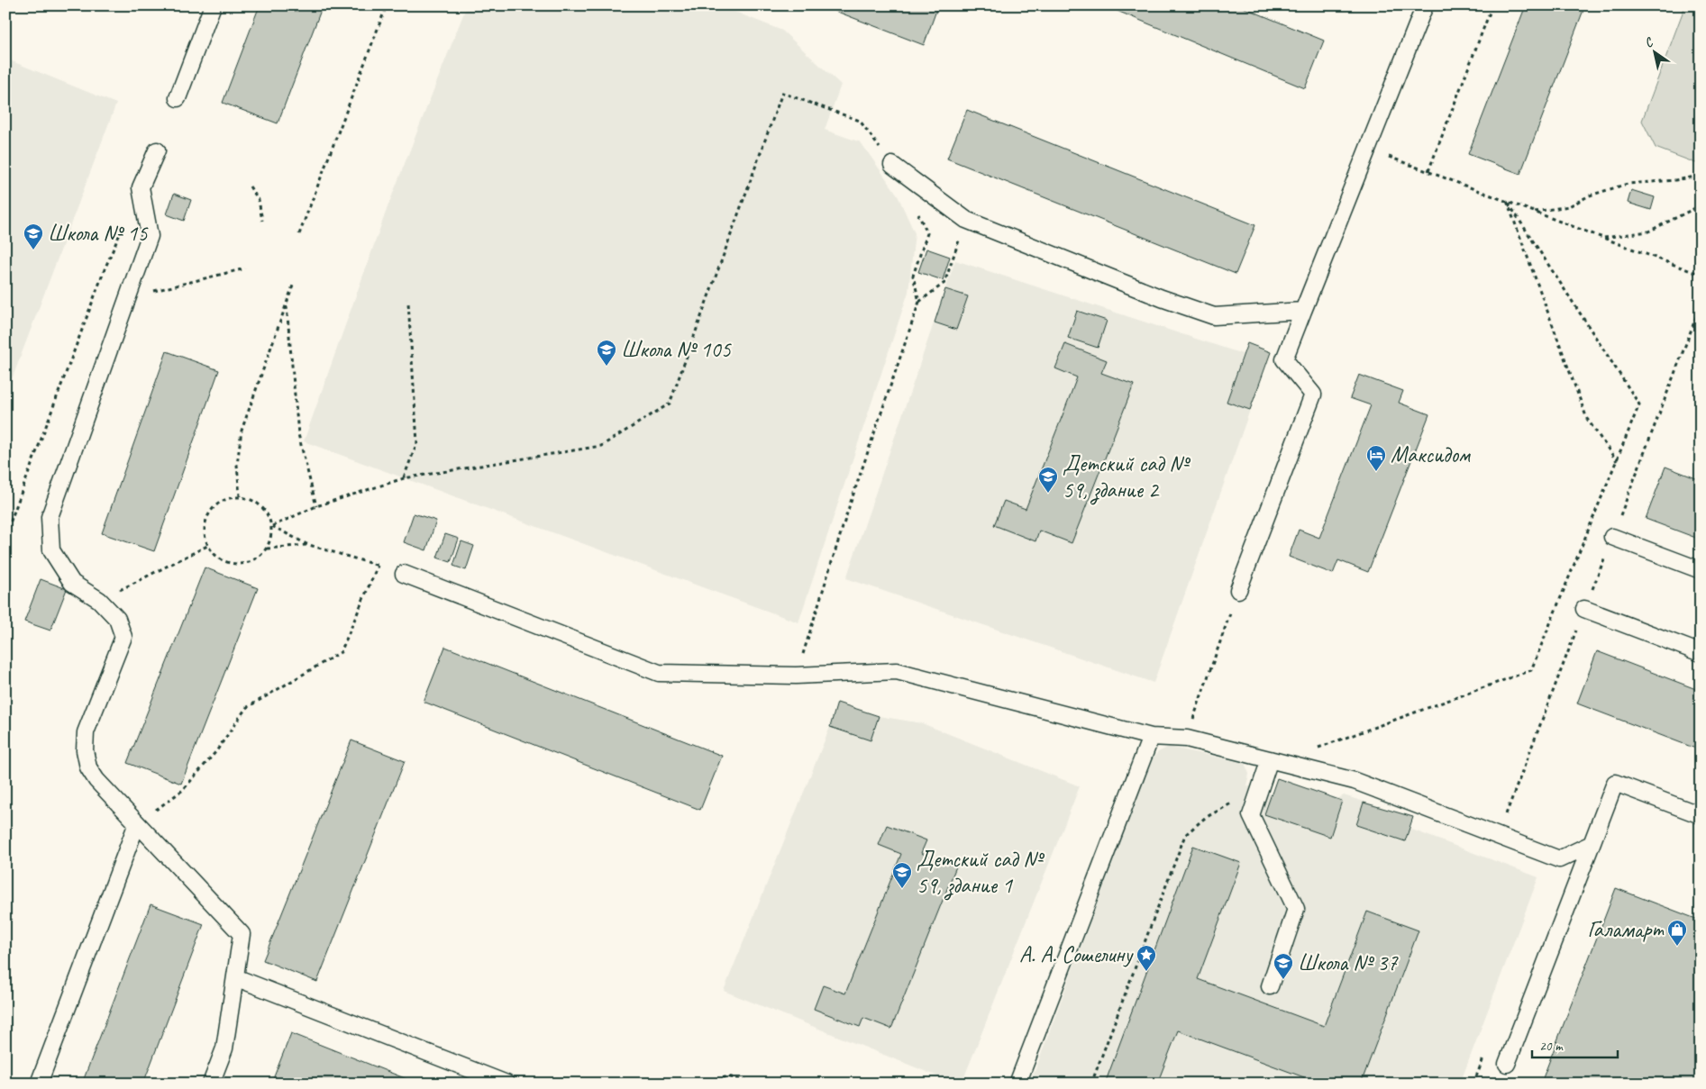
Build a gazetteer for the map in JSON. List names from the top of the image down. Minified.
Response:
{"places":{"school or university":["Школа № 15","Школа № 105","Детский сад № 59, здание 2","Детский сад № 59, здание 1","Школа № 37"],"hotel":["Максидом"],"shop":["Галамарт"],"place":["А. А. Сошелину"]},"scale_bar":"20 m","north":"top left"}
